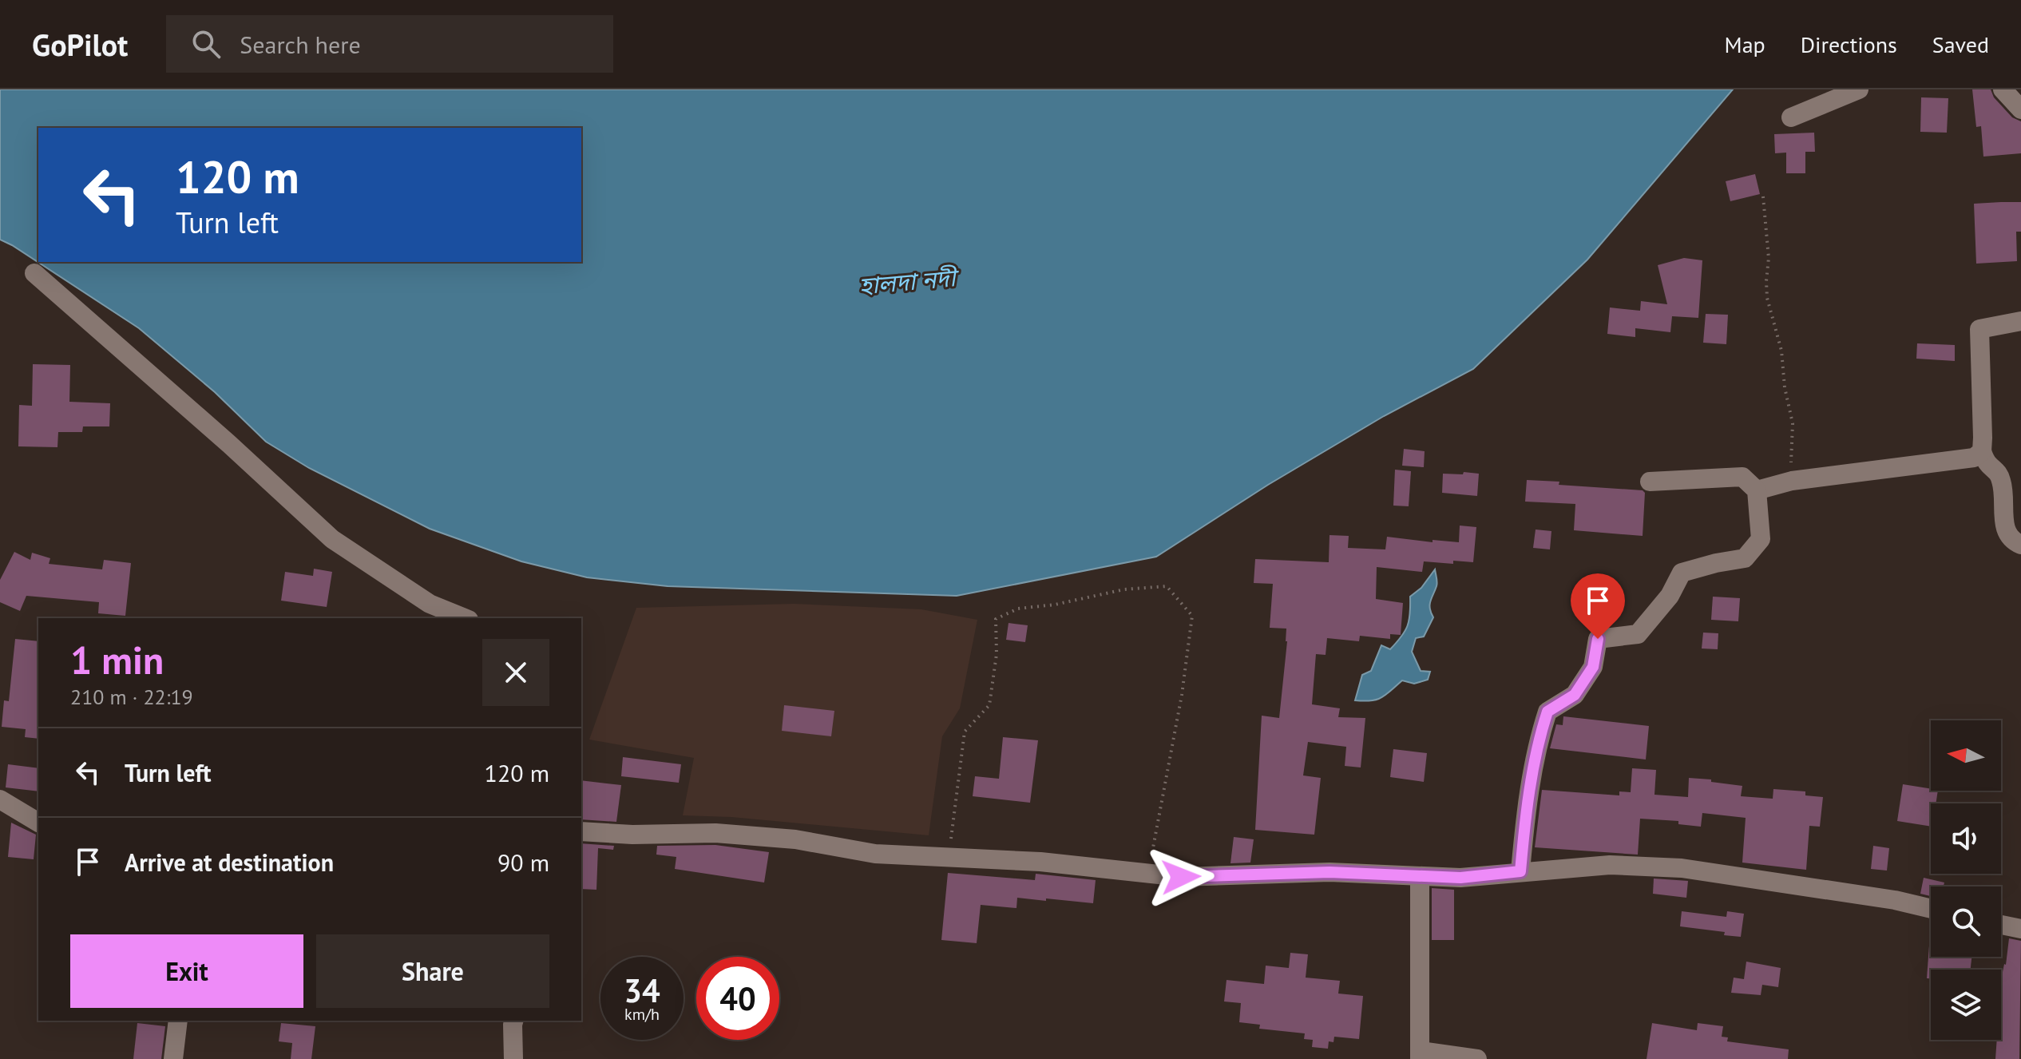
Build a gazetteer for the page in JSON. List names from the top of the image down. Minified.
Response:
{"water":["হালদা নদী"],"north":"left","page":{"header":"GoPilot","search":"Search here","nav":["Map","Directions","Saved"],"turn":["120 m","Turn left"],"heading":["1 min","210 m · 22:19"],"list":[{"name":"Turn left","value":"120 m"},{"name":"Arrive at destination","value":"90 m"}],"buttons":["Exit","Share"],"speed":"34 km/h","limit":"40"}}
